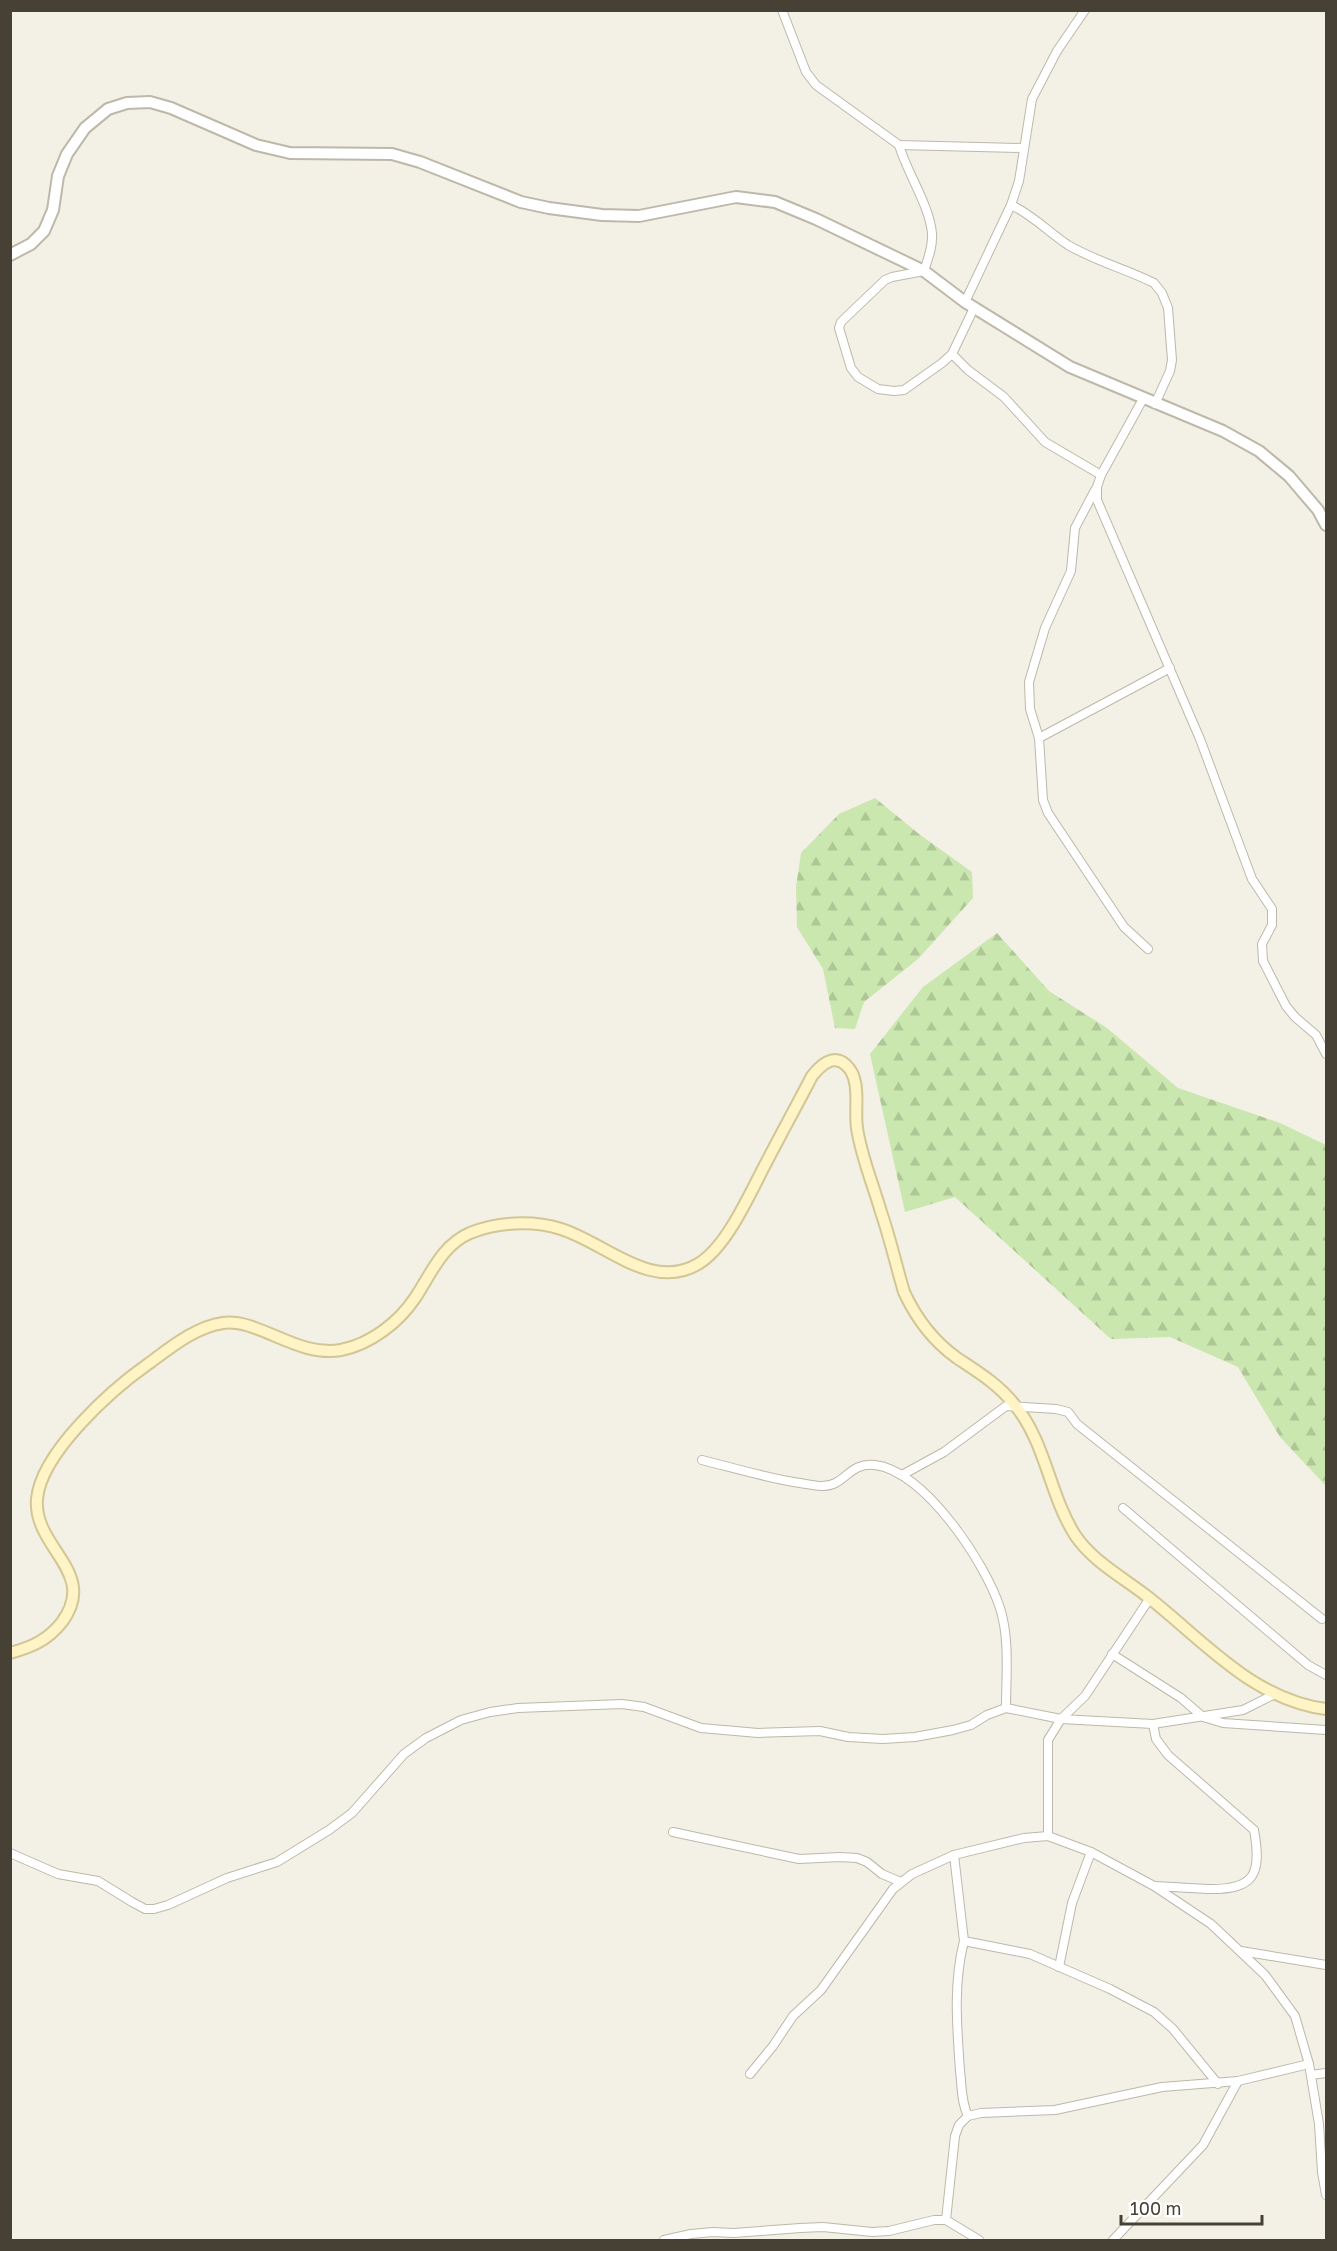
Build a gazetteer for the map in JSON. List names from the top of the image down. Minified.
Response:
{"scale_bar":"100 m"}
